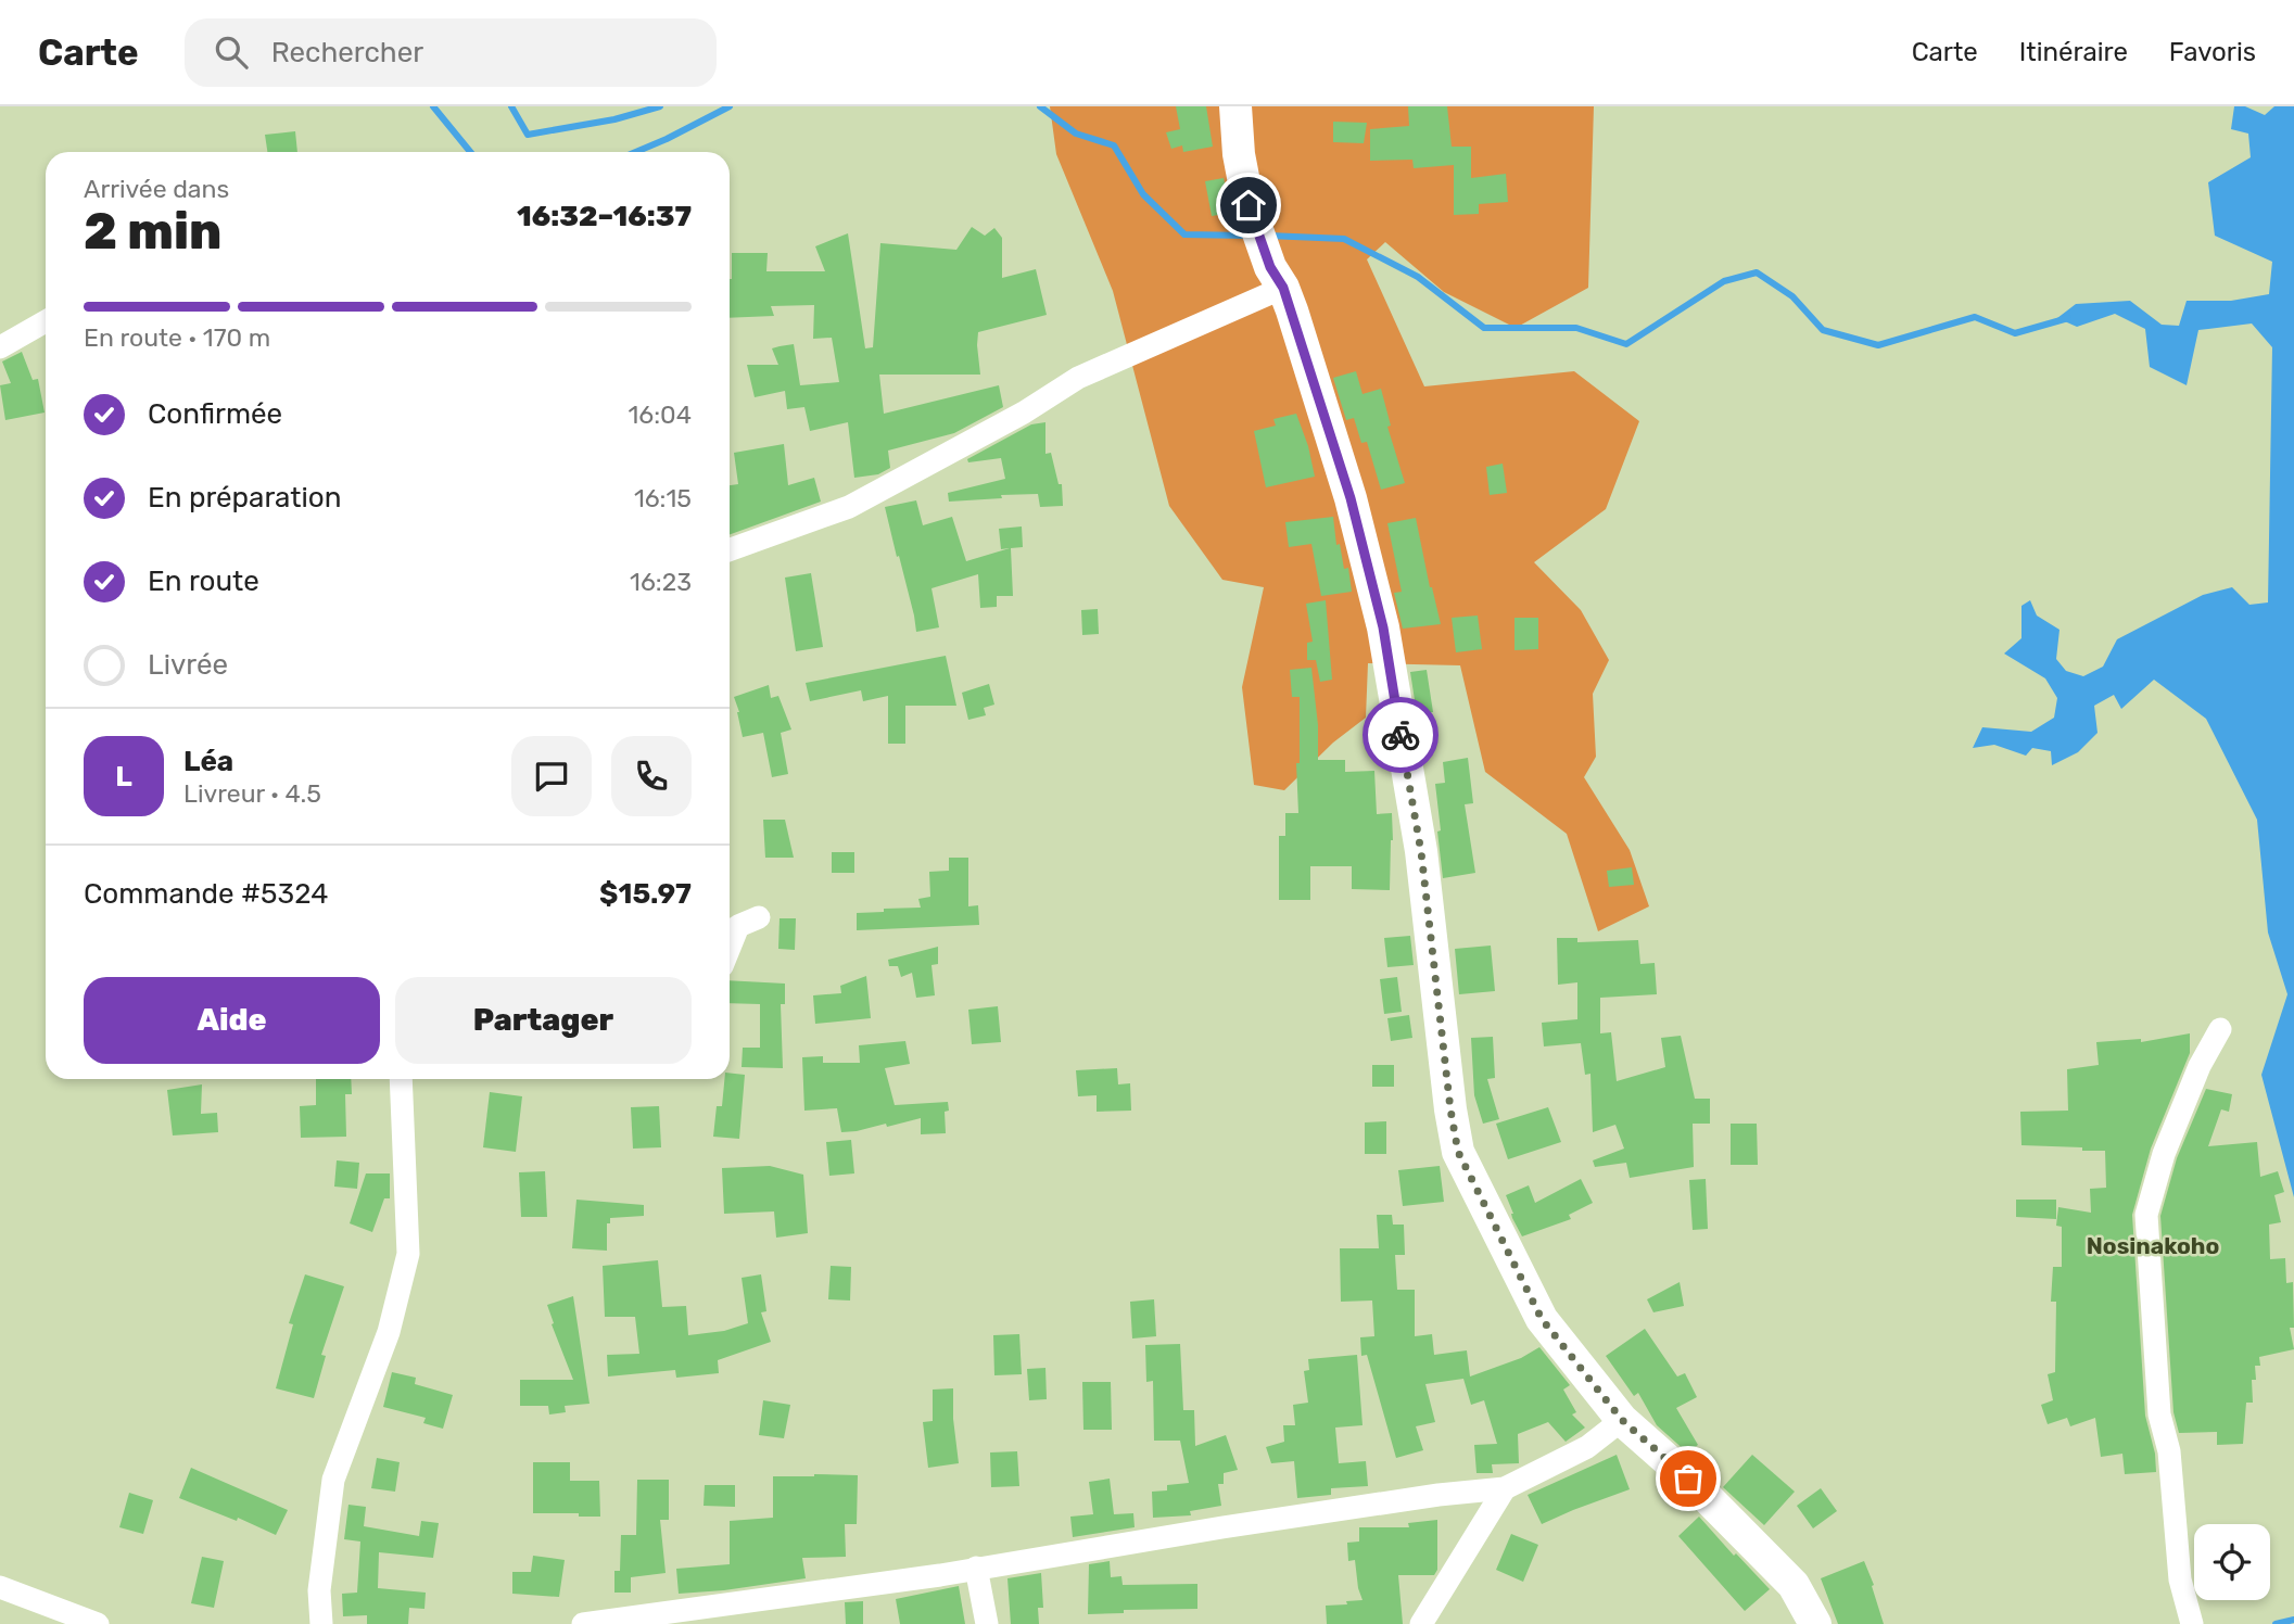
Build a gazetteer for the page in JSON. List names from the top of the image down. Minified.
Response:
{"districts":["Nosinakoho"],"page":{"header":"Carte","search":"Rechercher","nav":["Carte","Itinéraire","Favoris"],"heading":["2 min","Arrivée dans","16:32–16:37"],"panel":["Léa","Livreur · 4.5","Commande #5324","$15.97"],"bar":"En route · 170 m","list":[["Confirmée","16:04"],["En préparation","16:15"],["En route","16:23"],"Livrée"],"round":"L","buttons":["Aide","Partager"]}}
